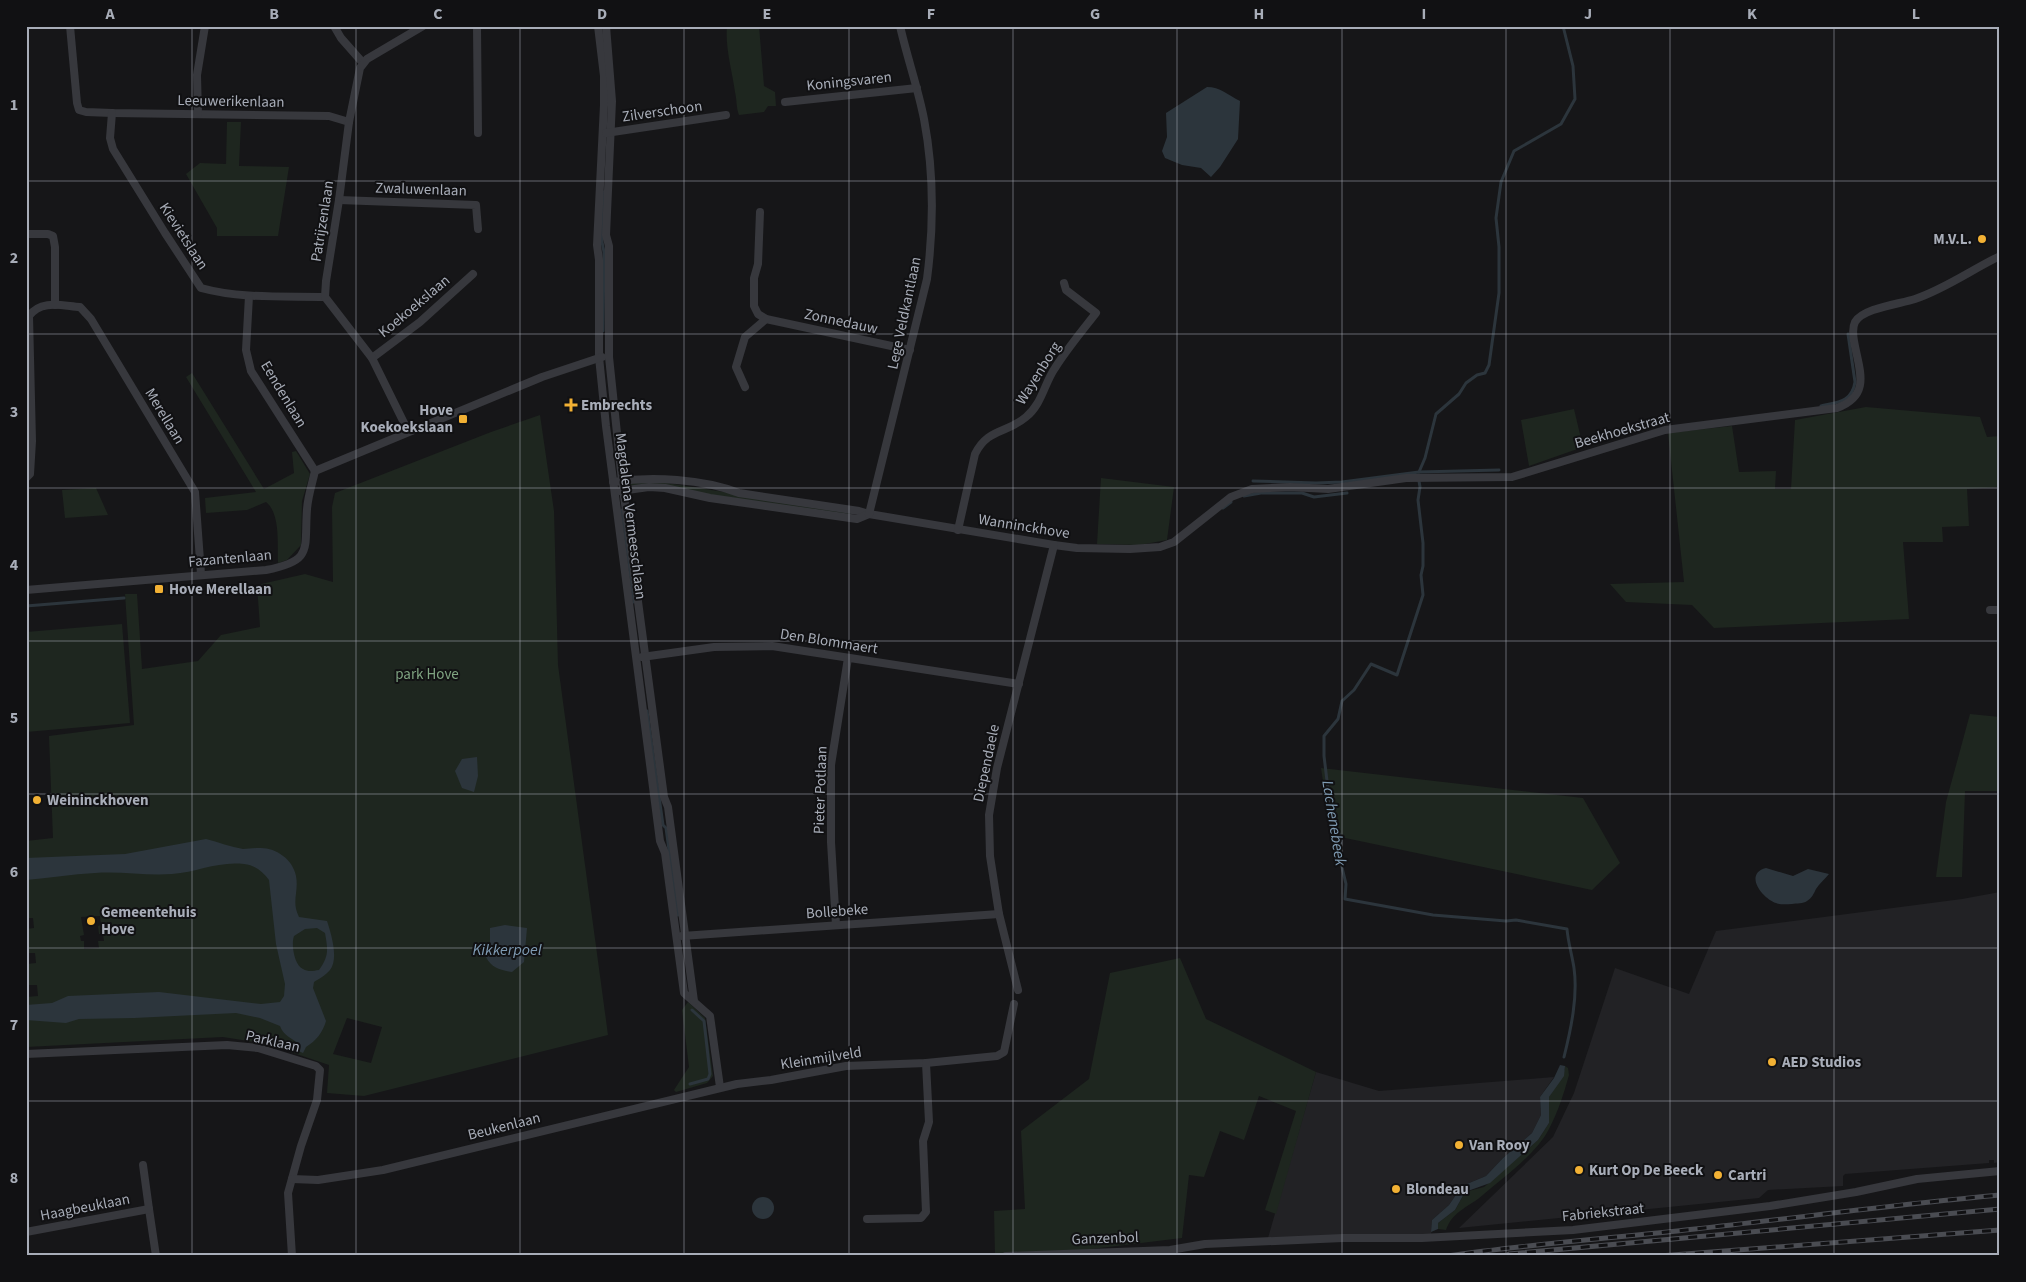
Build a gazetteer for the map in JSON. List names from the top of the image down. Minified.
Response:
{"streets":{"street":["Koningsvaren","Leeuwerikenlaan","Zilverschoon","Zwaluwenlaan","Patrijzenlaan","Kievietslaan","Koekoekslaan","Lege Veldkantlaan","Zonnedauw","Wayenborg","Eendenlaan","Merellaan","Beekhoekstraat","Magdalena Vermeeschlaan","Wanninckhove","Fazantenlaan","Den Blommaert","Diependaele","Pieter Potlaan","Bollebeke","Parklaan","Kleinmijlveld","Beukenlaan","Haagbeuklaan","Fabriekstraat","Ganzenbol"]},"crossings":[["Koningsvaren","Lege Veldkantlaan"],["Leeuwerikenlaan","Patrijzenlaan"],["Leeuwerikenlaan","Kievietslaan"],["Zilverschoon","Magdalena Vermeeschlaan"],["Zwaluwenlaan","Patrijzenlaan"],["Patrijzenlaan","Kievietslaan"],["Kievietslaan","Eendenlaan"],["Lege Veldkantlaan","Zonnedauw"],["Lege Veldkantlaan","Wanninckhove"],["Wayenborg","Wanninckhove"],["Eendenlaan","Fazantenlaan"],["Merellaan","Fazantenlaan"],["Beekhoekstraat","Wanninckhove"],["Magdalena Vermeeschlaan","Wanninckhove"],["Magdalena Vermeeschlaan","Den Blommaert"],["Magdalena Vermeeschlaan","Bollebeke"],["Magdalena Vermeeschlaan","Kleinmijlveld"],["Magdalena Vermeeschlaan","Beukenlaan"],["Wanninckhove","Diependaele"],["Den Blommaert","Diependaele"],["Den Blommaert","Pieter Potlaan"],["Diependaele","Bollebeke"],["Pieter Potlaan","Bollebeke"],["Parklaan","Beukenlaan"],["Kleinmijlveld","Beukenlaan"],["Fabriekstraat","Ganzenbol"]],"water":["Lachenebeek","Kikkerpoel"],"parks":["park Hove"],"places":{"other":["M.V.L.","Weininckhoven","Gemeentehuis Hove","AED Studios","Van Rooy","Kurt Op De Beeck","Cartri","Blondeau"],"health":["Embrechts"],"transit":["Hove Koekoekslaan","Hove Merellaan"]},"grid":{"columns":["A","B","C","D","E","F","G","H","I","J","K","L"],"rows":["1","2","3","4","5","6","7","8"]}}
